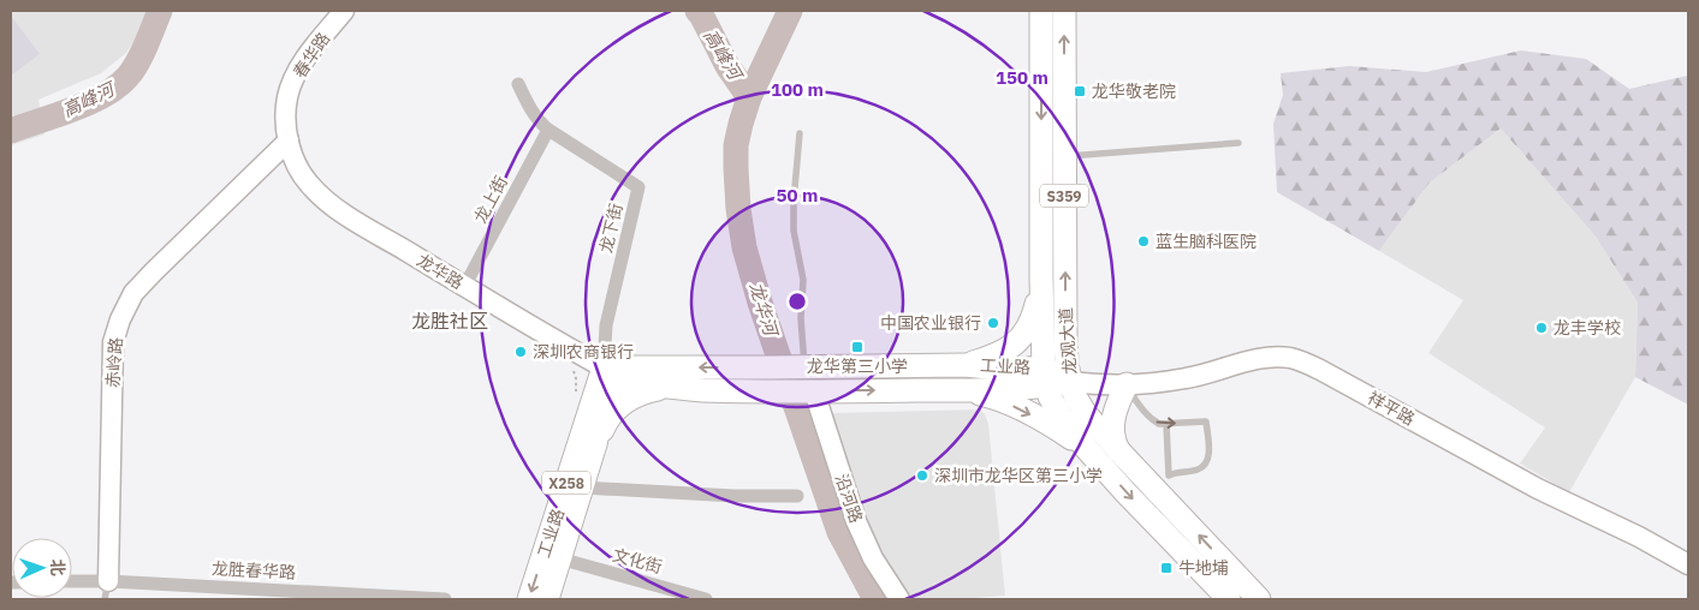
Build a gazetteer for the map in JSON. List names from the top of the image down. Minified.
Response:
{"streets":{"main road":["S359","龙观大道","工业路","X258"],"street":["春华路","龙上街","龙下街","龙华路","赤岭路","祥平路","沿河路","文化街","龙胜春华路"]},"crossings":[["春华路","龙华路"],["春华路","赤岭路"],["龙上街","龙下街"],["龙上街","龙华路"],["龙下街","龙华路"],["龙下街","工业路"],["龙华路","赤岭路"],["龙华路","工业路"],["龙观大道","工业路"],["龙观大道","祥平路"],["赤岭路","龙胜春华路"],["工业路","祥平路"],["工业路","沿河路"],["工业路","文化街"]],"districts":["龙胜社区"],"water":["高峰河","龙华河"],"places":{"transit":["龙华敬老院","龙华第三小学","牛地埔"],"other":["蓝生脑科医院","中国农业银行","龙丰学校","深圳农商银行","深圳市龙华区第三小学"]},"north":"right","rings":["150 m","100 m","50 m"]}
